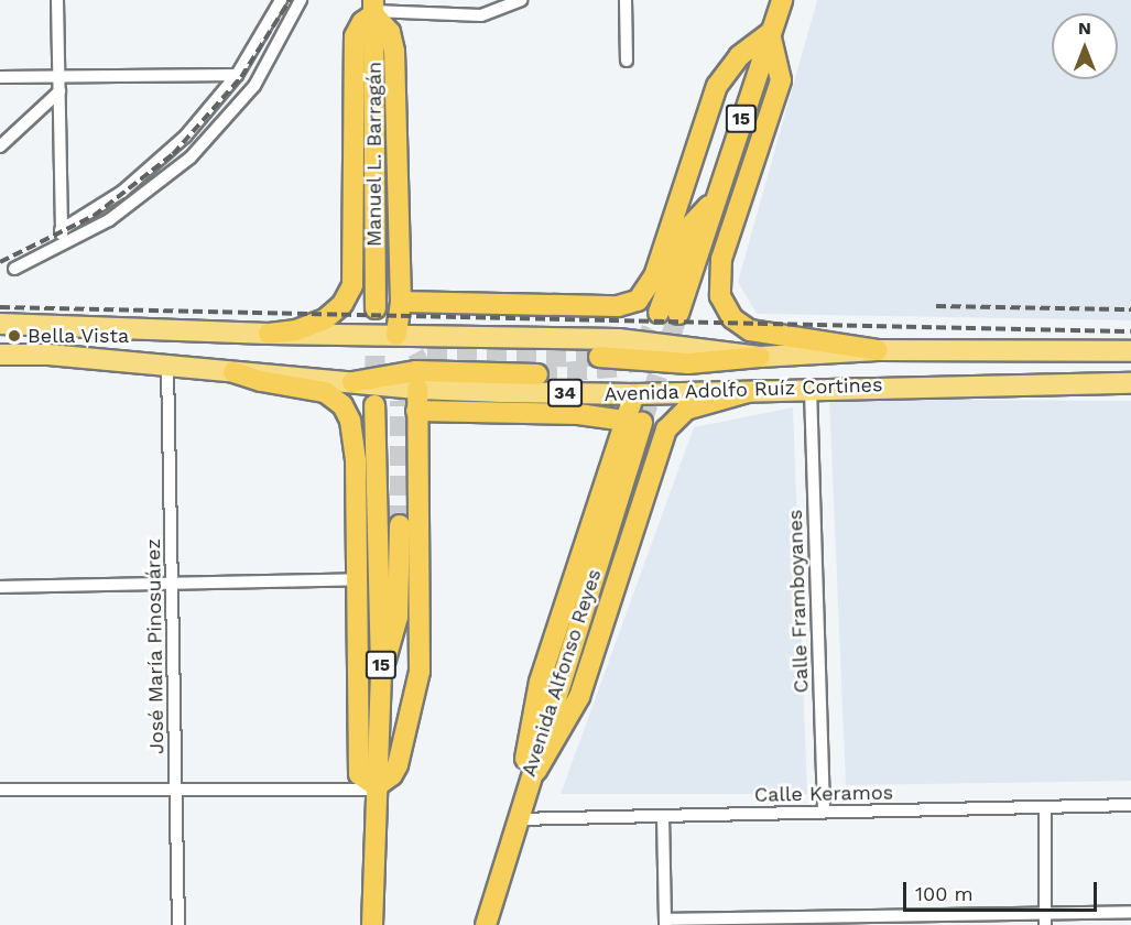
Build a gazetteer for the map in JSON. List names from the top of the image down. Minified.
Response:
{"streets":{"highway":["15","Manuel L. Barragán","Avenida Alfonso Reyes"],"main road":["Avenida Adolfo Ruíz Cortines","34"],"street":["Calle Framboyanes","José María Pinosuárez","Calle Keramos"]},"crossings":[["Avenida Adolfo Ruíz Cortines","Calle Framboyanes"],["Avenida Adolfo Ruíz Cortines","José María Pinosuárez"],["Calle Framboyanes","Calle Keramos"],["Avenida Alfonso Reyes","Calle Keramos"]],"places":["Bella Vista"],"scale_bar":"100 m","north":"top"}
